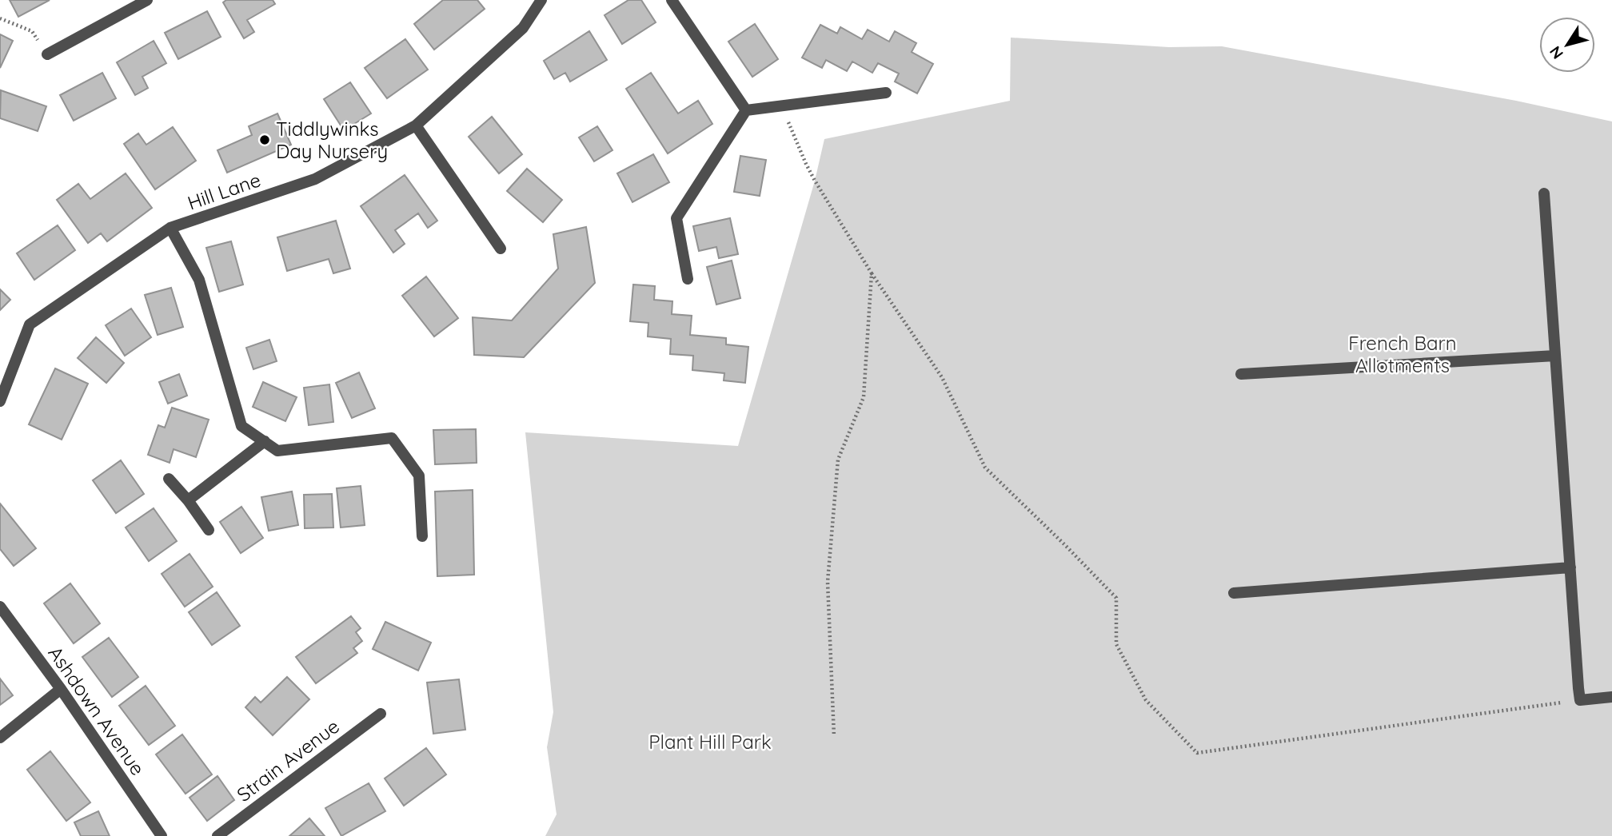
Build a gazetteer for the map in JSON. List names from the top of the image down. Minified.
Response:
{"streets":{"street":["Hill Lane","Ashdown Avenue","Strain Avenue"]},"parks":["French Barn Allotments","Plant Hill Park"],"places":["Tiddlywinks Day Nursery"],"north":"bottom left"}
